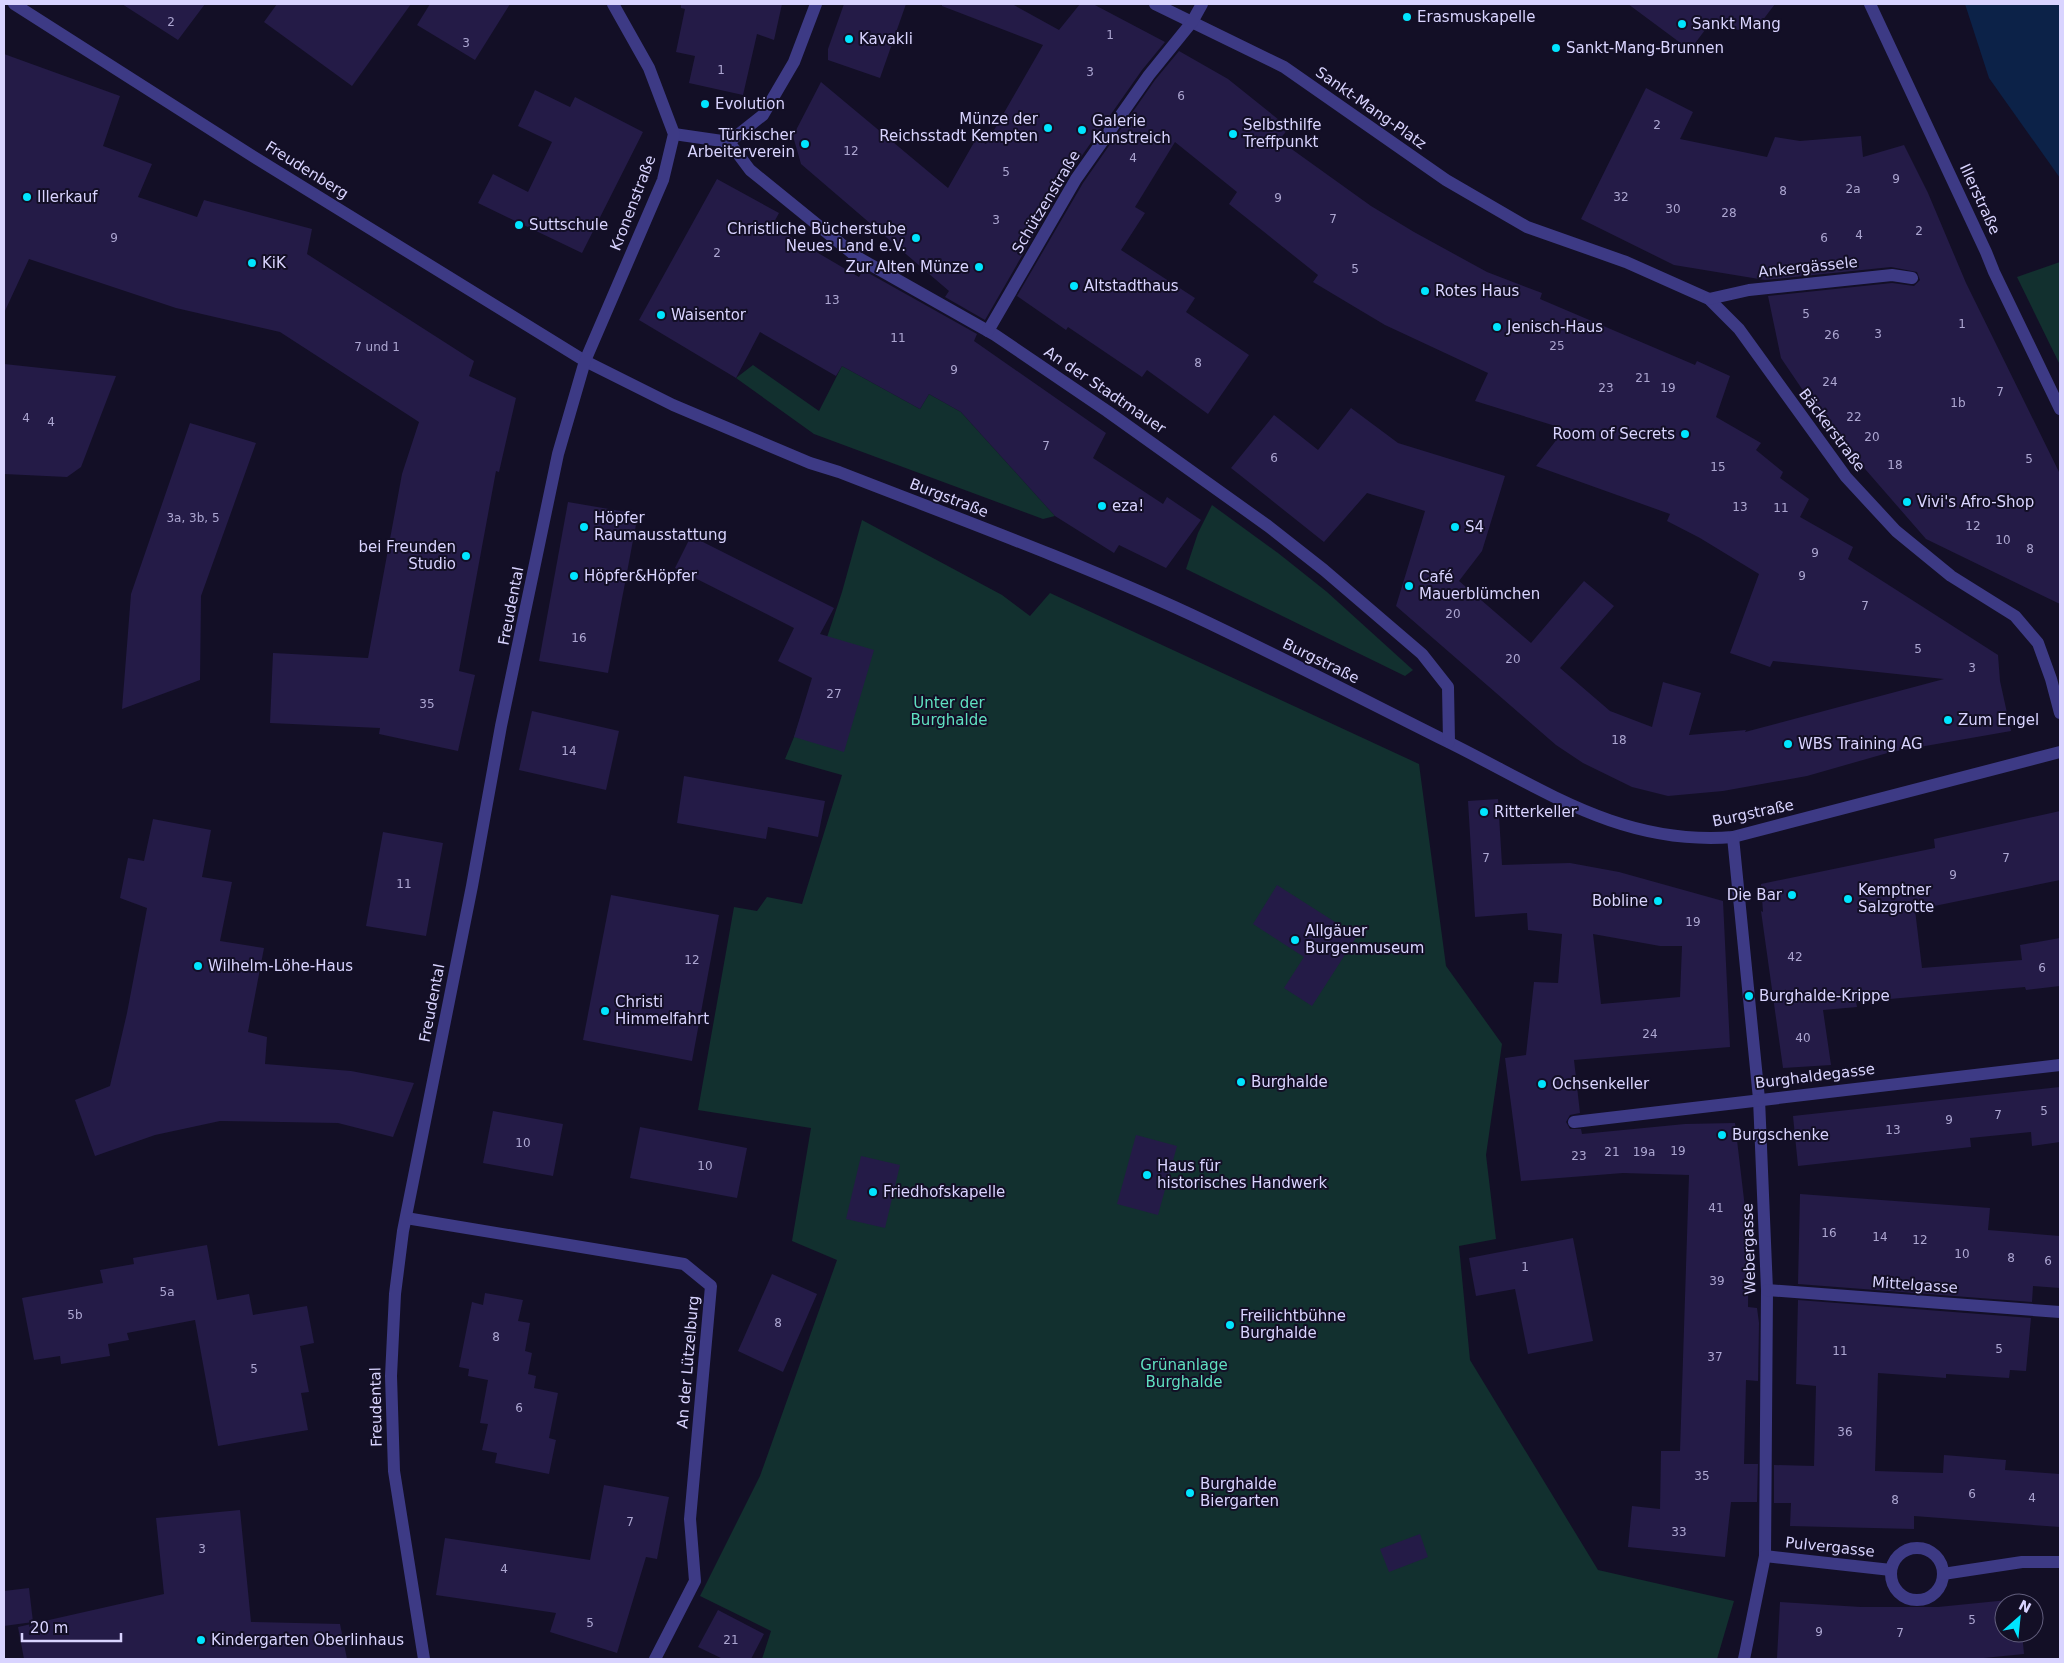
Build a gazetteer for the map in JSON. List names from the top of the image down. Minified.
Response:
{"streets":{"street":["Sankt-Mang-Platz","Freudenberg","Illerstraße","Schützenstraße","Kronenstraße","Ankergässele","An der Stadtmauer","Bäckerstraße","Burgstraße","Freudental","Burghaldegasse","Webergasse","Mittelgasse","An der Lützelburg","Pulvergasse"]},"crossings":[["Sankt-Mang-Platz","Schützenstraße"],["Sankt-Mang-Platz","Bäckerstraße"],["Freudenberg","Kronenstraße"],["Freudenberg","Burgstraße"],["Freudenberg","Freudental"],["Schützenstraße","An der Stadtmauer"],["Kronenstraße","Burgstraße"],["Kronenstraße","Freudental"],["Ankergässele","Bäckerstraße"],["An der Stadtmauer","Burgstraße"],["Burgstraße","Freudental"],["Burgstraße","Webergasse"],["Freudental","An der Lützelburg"],["Burghaldegasse","Webergasse"],["Webergasse","Mittelgasse"],["Webergasse","Pulvergasse"]],"parks":["Unter der Burghalde","Grünanlage Burghalde"],"places":["Erasmuskapelle","Sankt Mang","Kavakli","Sankt-Mang-Brunnen","Evolution","Münze der Reichsstadt Kempten","Galerie Kunstreich","Selbsthilfe Treffpunkt","Türkischer Arbeiterverein","Illerkauf","Suttschule","Christliche Bücherstube Neues Land e.V.","KiK","Zur Alten Münze","Altstadthaus","Rotes Haus","Waisentor","Jenisch-Haus","Room of Secrets","Vivi's Afro-Shop","eza!","Höpfer Raumausstattung","S4","bei Freunden Studio","Höpfer&Höpfer","Café Mauerblümchen","Zum Engel","WBS Training AG","Ritterkeller","Die Bar","Kemptner Salzgrotte","Bobline","Allgäuer Burgenmuseum","Wilhelm-Löhe-Haus","Burghalde-Krippe","Christi Himmelfahrt","Burghalde","Ochsenkeller","Burgschenke","Haus für historisches Handwerk","Friedhofskapelle","Freilichtbühne Burghalde","Burghalde Biergarten","Kindergarten Oberlinhaus"],"house_numbers":["2","1","3","1","3","6","2","12","4","5","9","2a","8","32","9","30","28","7","3","2","4","9","6","2","5","13","5","1","3","26","11","25","7 und 1","8","9","21","24","23","19","7","1b","22","4","4","20","7","6","5","18","15","13","11","3a, 3b, 5","12","10","8","9","9","7","20","16","5","20","3","27","35","18","14","7","7","9","11","19","42","12","6","24","40","5","7","9","13","10","19","21","19a","23","10","41","16","14","12","10","8","6","1","39","5a","5b","8","8","5","11","37","5","6","36","35","6","4","8","7","33","3","4","5","5","9","7","21"],"scale_bar":"20 m","north":"top right"}
